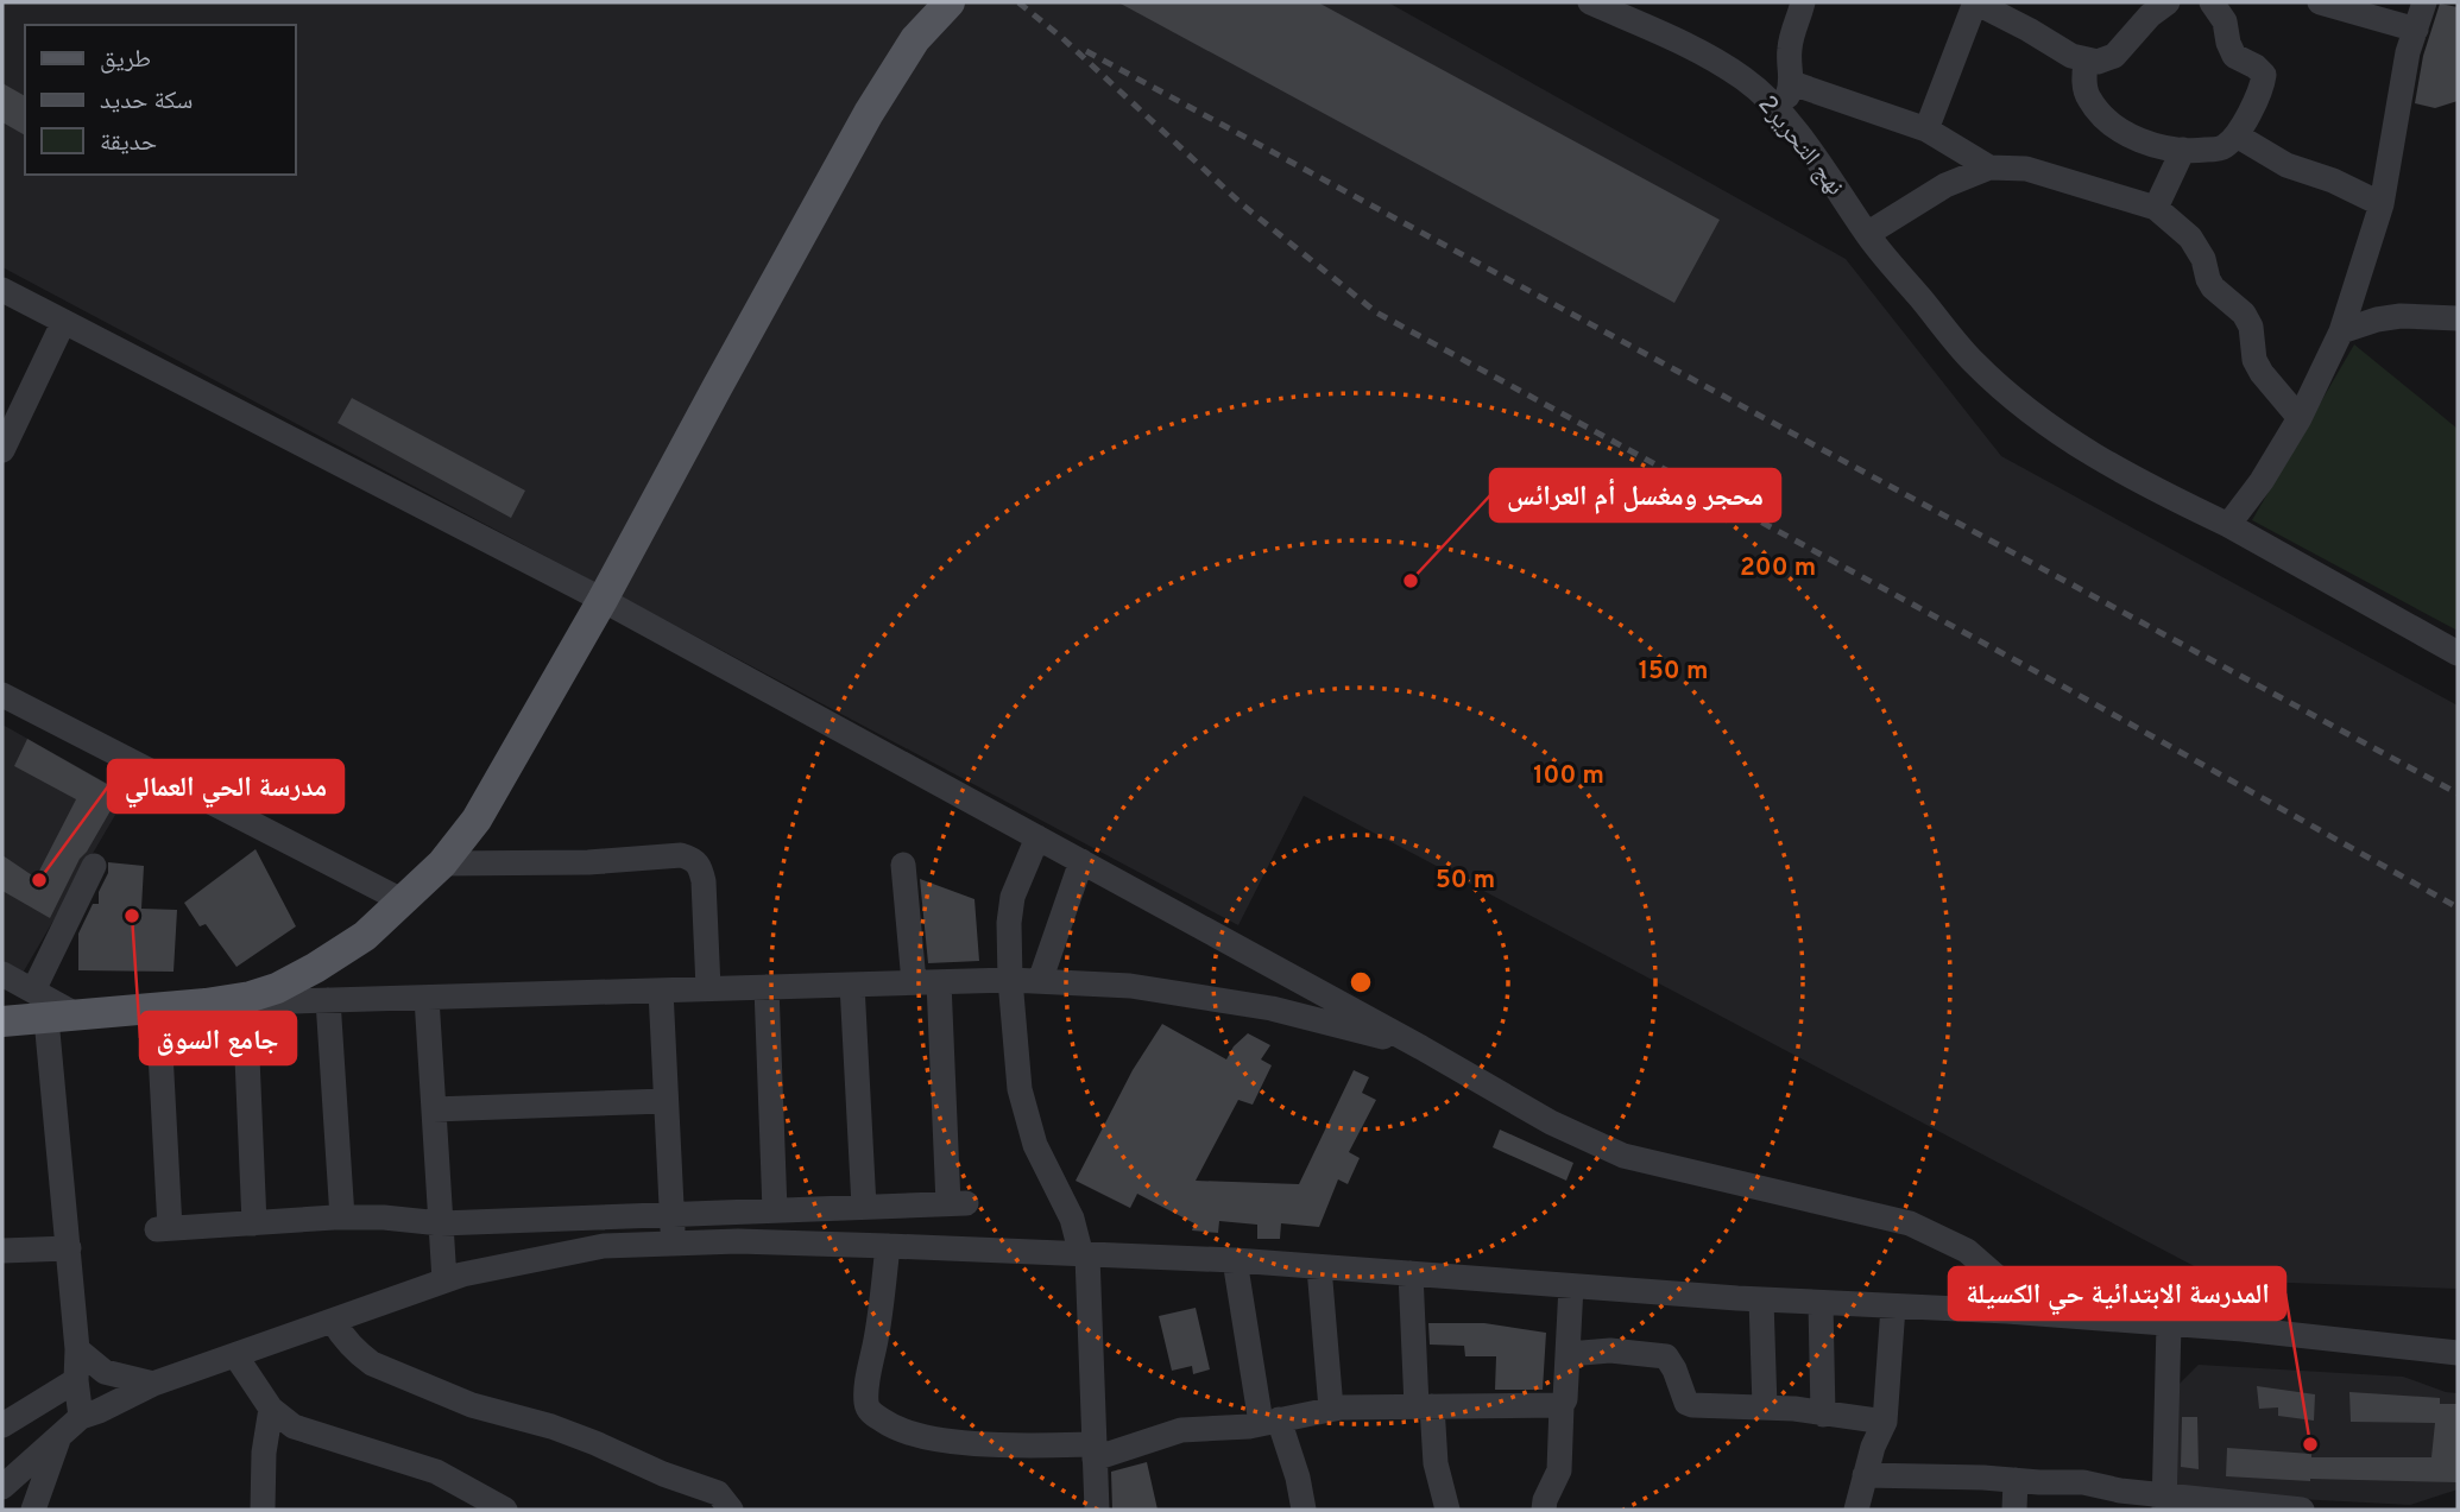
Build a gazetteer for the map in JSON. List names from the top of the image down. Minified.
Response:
{"streets":{"street":["نهج التحرير2"]},"places":["محجر ومغسل أم العرائس","مدرسة الحي العمالي","جامع السوق","المدرسة الابتدائية حي الكسيلة"],"legend":["طريق","سكة حديد","حديقة"],"rings":["200 m","150 m","100 m","50 m"]}
